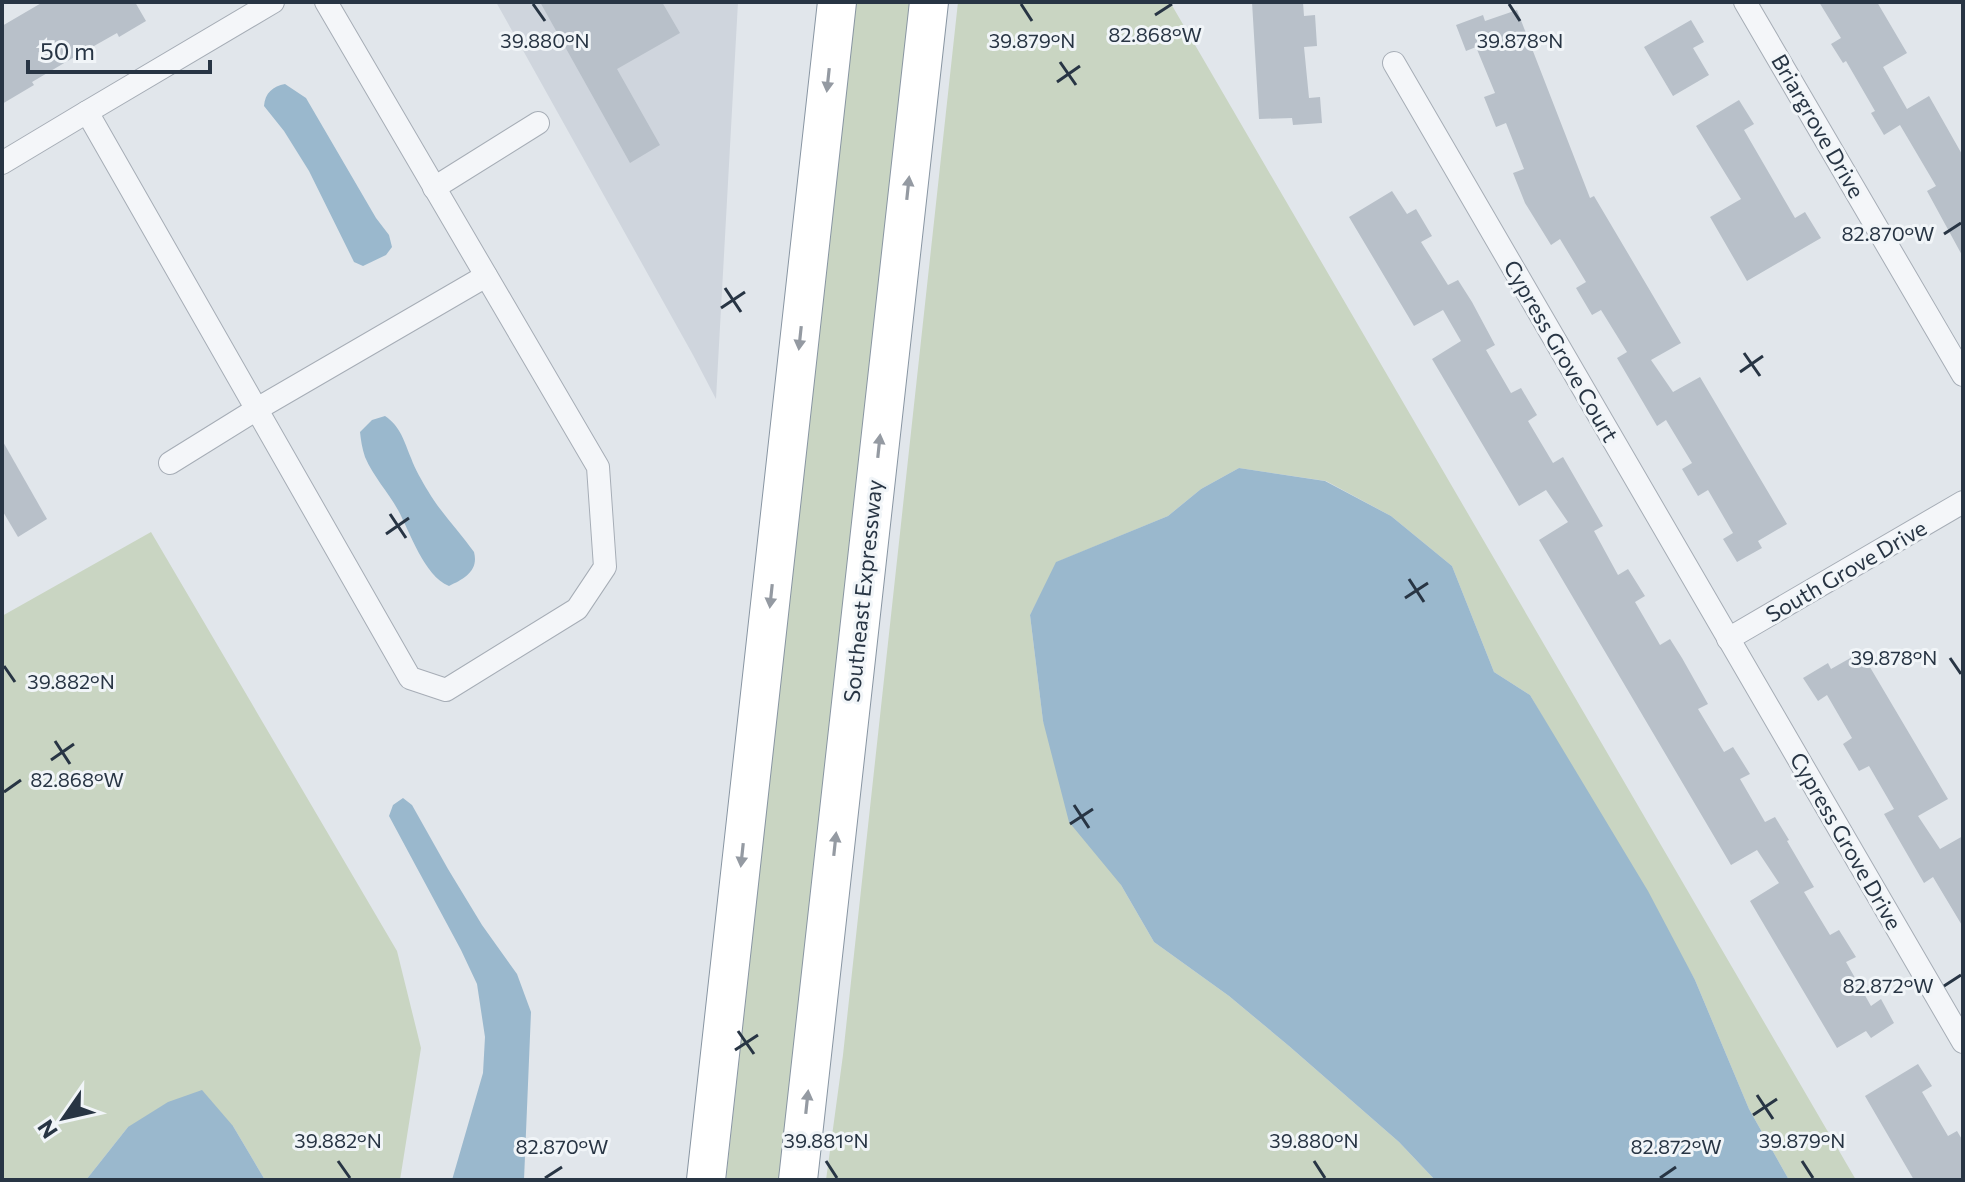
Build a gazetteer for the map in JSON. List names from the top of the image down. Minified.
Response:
{"streets":{"highway":["Southeast Expressway"],"street":["Briargrove Drive","Cypress Grove Court","South Grove Drive","Cypress Grove Drive"]},"crossings":[["Cypress Grove Court","South Grove Drive"],["Cypress Grove Court","Cypress Grove Drive"],["South Grove Drive","Cypress Grove Drive"]],"scale_bar":"50 m","north":"bottom left","coordinates":["82.868°W","39.880°N","39.879°N","39.878°N","82.870°W","39.882°N","82.872°W","39.881°N"]}
